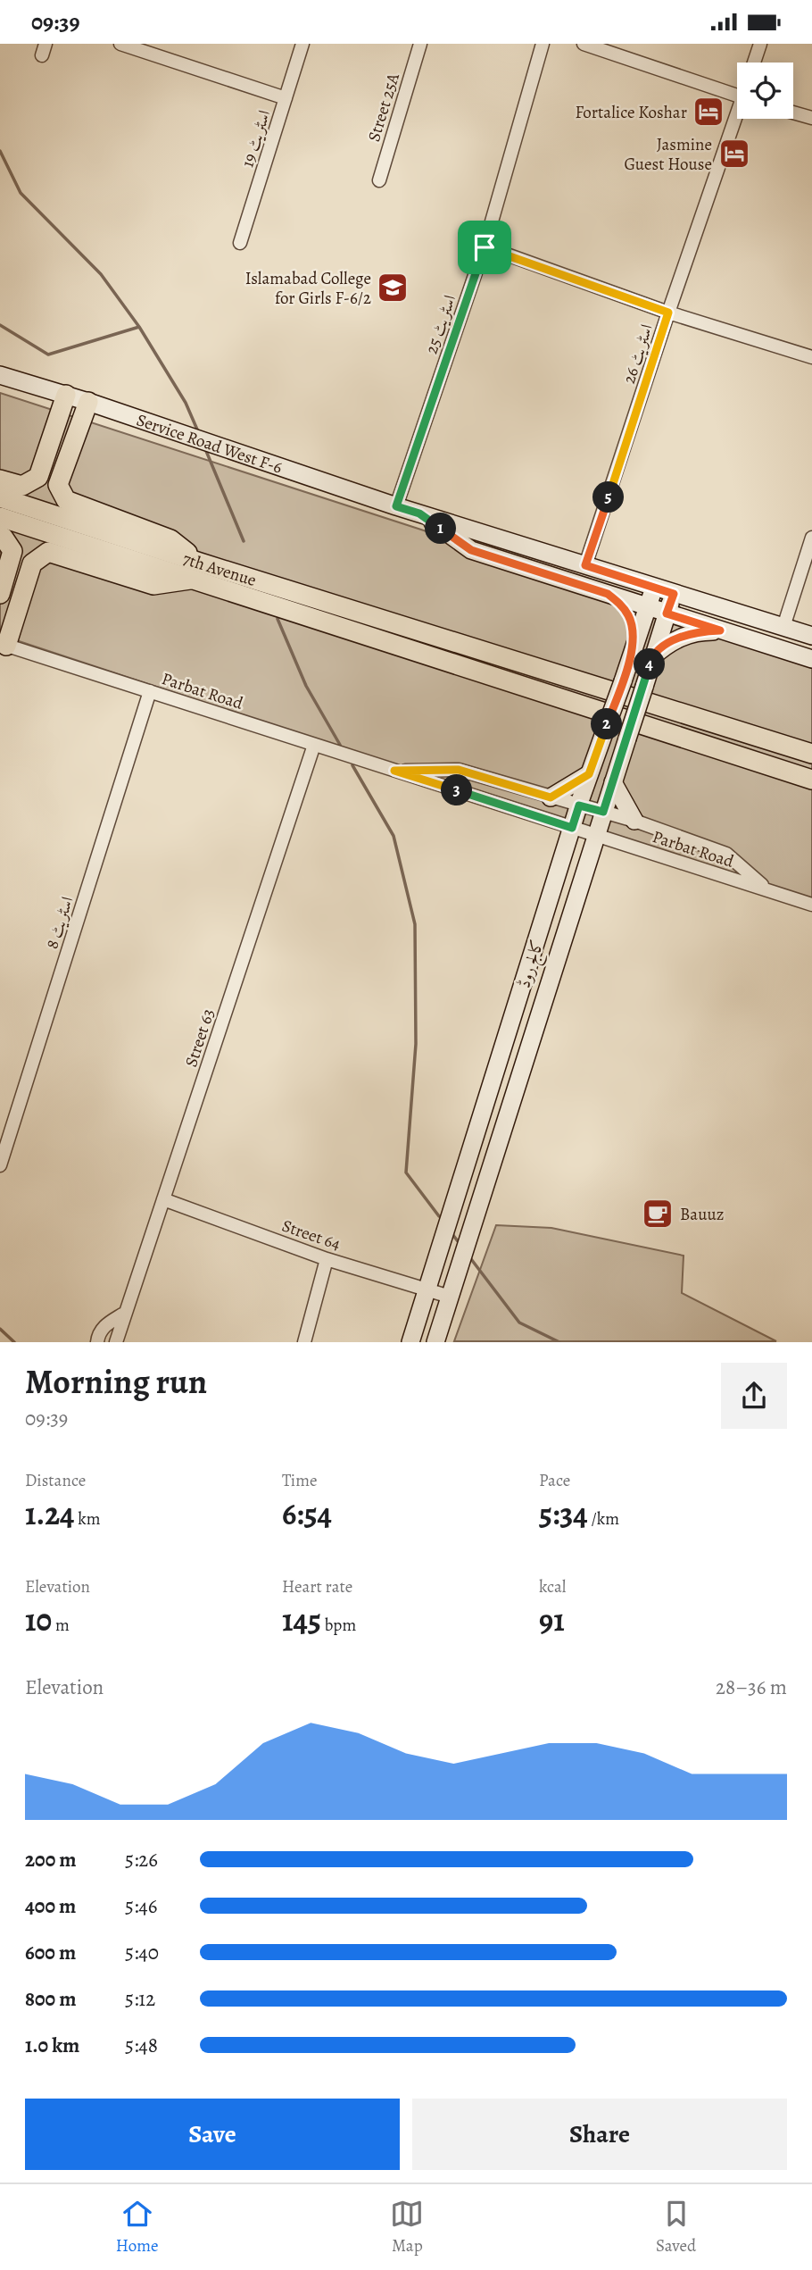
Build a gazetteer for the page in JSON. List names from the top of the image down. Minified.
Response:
{"streets":{"main road":["7th Avenue"],"street":["Street 25A","اسٹریٹ 19","اسٹریٹ 25","اسٹریٹ 26","Service Road West F-6","Parbat Road","اسٹریٹ 8","کالج روڈ","Street 63","Street 64"]},"crossings":[["اسٹریٹ 25","Service Road West F-6"],["اسٹریٹ 26","Service Road West F-6"],["Service Road West F-6","کالج روڈ"],["Parbat Road","اسٹریٹ 8"],["Parbat Road","کالج روڈ"],["Parbat Road","Street 63"],["کالج روڈ","Street 64"],["Street 63","Street 64"]],"places":{"hotel":["Fortalice Koshar","Jasmine Guest House"],"school or university":["Islamabad College for Girls F-6/2"],"cafe":["Bauuz"]},"page":{"status":"09:39","pins":["5","1","4","2","3"],"heading":["Morning run","09:39"],"stats":[["Distance","1.24 km"],["Time","6:54"],["Pace","5:34 /km"],["Elevation","10 m"],["Heart rate","145 bpm"],["kcal","91"]],"chart":["Elevation","28–36 m"],"list":[{"name":"200 m","note":"5:26"},{"name":"400 m","note":"5:46"},{"name":"600 m","note":"5:40"},{"name":"800 m","note":"5:12"},{"name":"1.0 km","note":"5:48"}],"buttons":["Save","Share"],"tabs":["Home","Map","Saved"]}}
